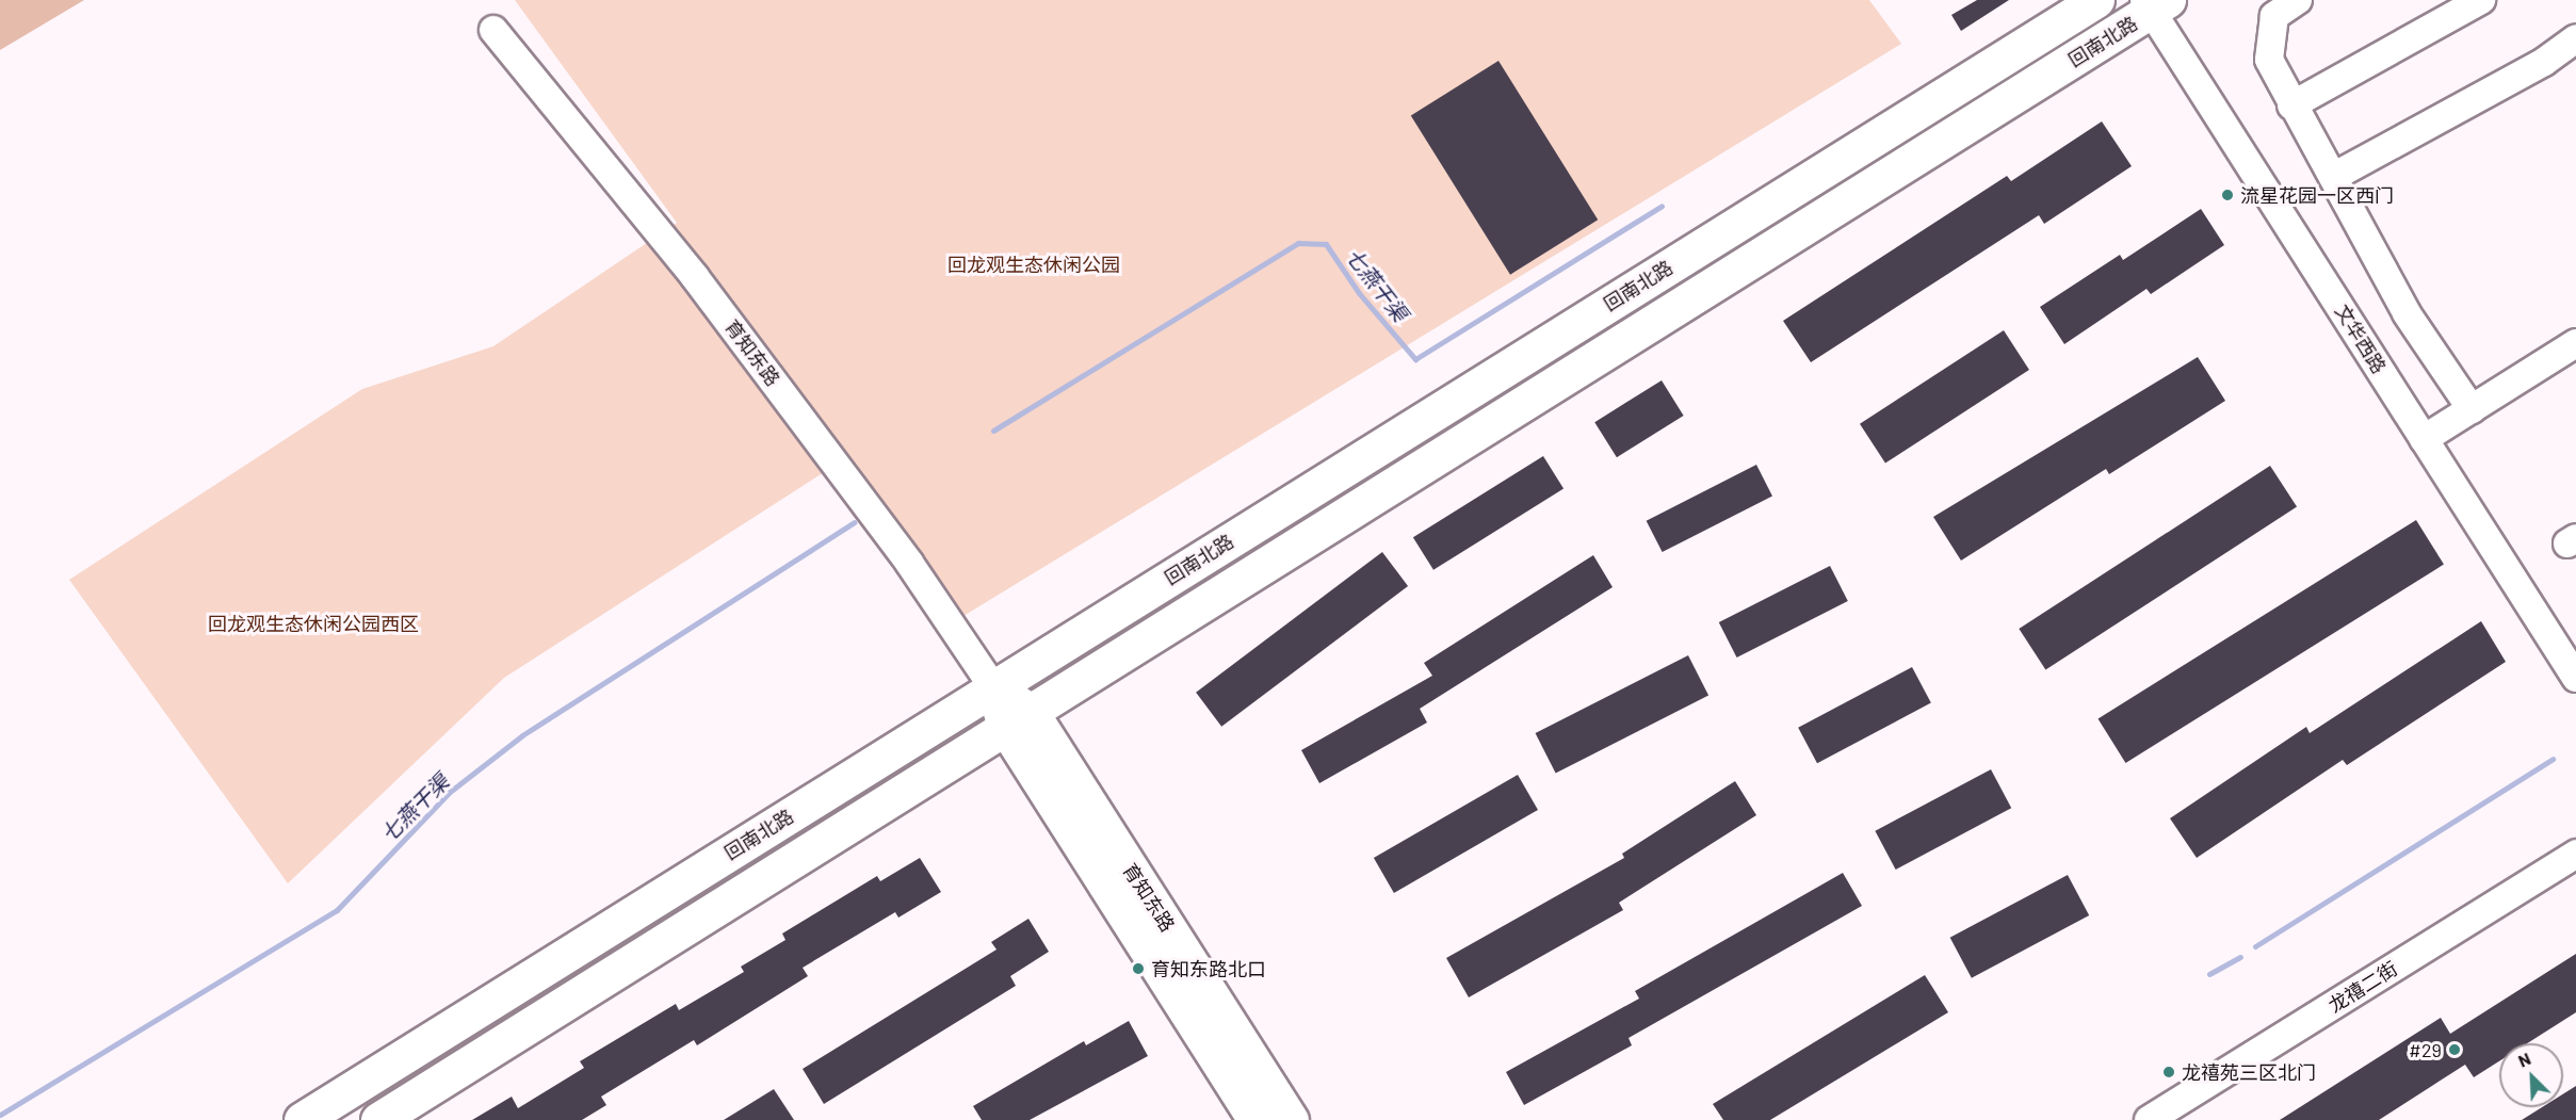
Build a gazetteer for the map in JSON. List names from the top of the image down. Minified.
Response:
{"streets":{"main road":["回南北路","育知东路"],"street":["文华西路","龙禧二街"]},"crossings":[["回南北路","文华西路"],["回南北路","育知东路"]],"water":["七燕干渠"],"parks":["回龙观生态休闲公园","回龙观生态休闲公园西区"],"places":["流星花园一区西门","育知东路北口","#29","龙禧苑三区北门"],"north":"top left"}
